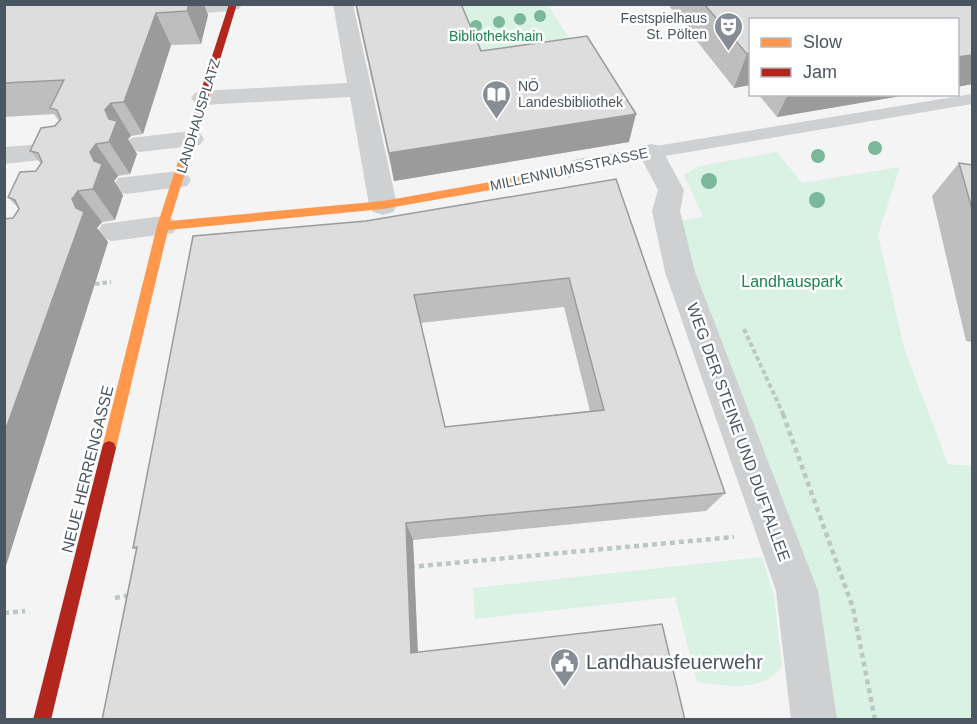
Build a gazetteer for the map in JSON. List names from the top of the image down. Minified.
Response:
{"streets":{"street":["LANDHAUSPLATZ","MILLENNIUMSSTRASSE","WEG DER STEINE UND DUFTALLEE","NEUE HERRENGASSE"]},"crossings":[["LANDHAUSPLATZ","MILLENNIUMSSTRASSE"],["LANDHAUSPLATZ","NEUE HERRENGASSE"],["MILLENNIUMSSTRASSE","WEG DER STEINE UND DUFTALLEE"],["MILLENNIUMSSTRASSE","NEUE HERRENGASSE"]],"parks":["Bibliothekshain","Landhauspark"],"places":{"theatre":["Festspielhaus St. Pölten"],"library":["NÖ Landesbibliothek"],"public building":["Landhausfeuerwehr"]},"legend":["Slow","Jam"]}
